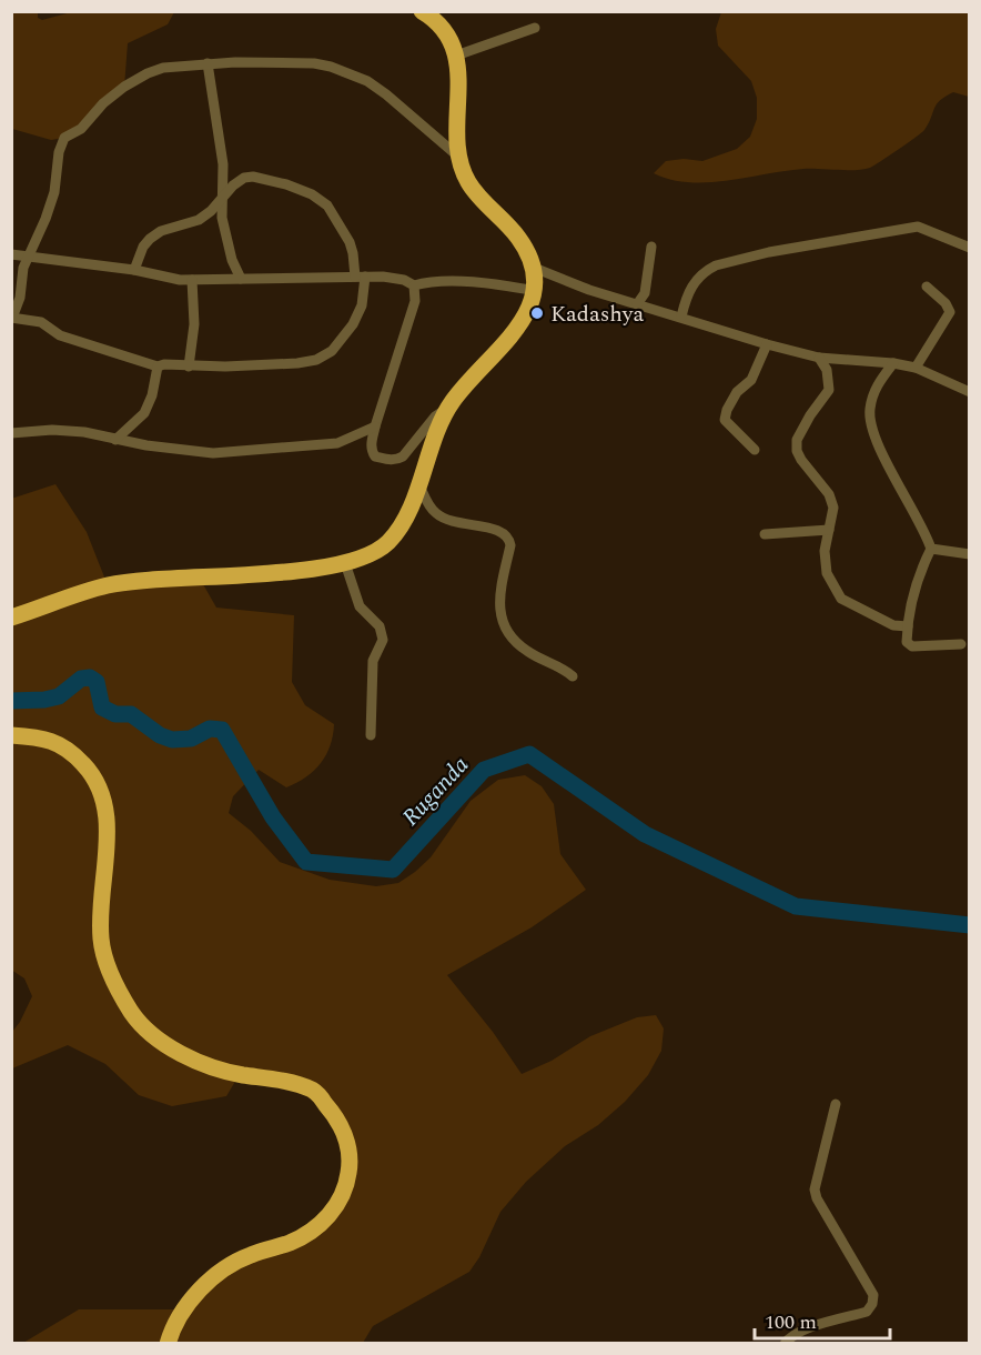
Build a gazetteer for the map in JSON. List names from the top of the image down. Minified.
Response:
{"water":["Ruganda"],"places":["Kadashya"],"scale_bar":"100 m"}
